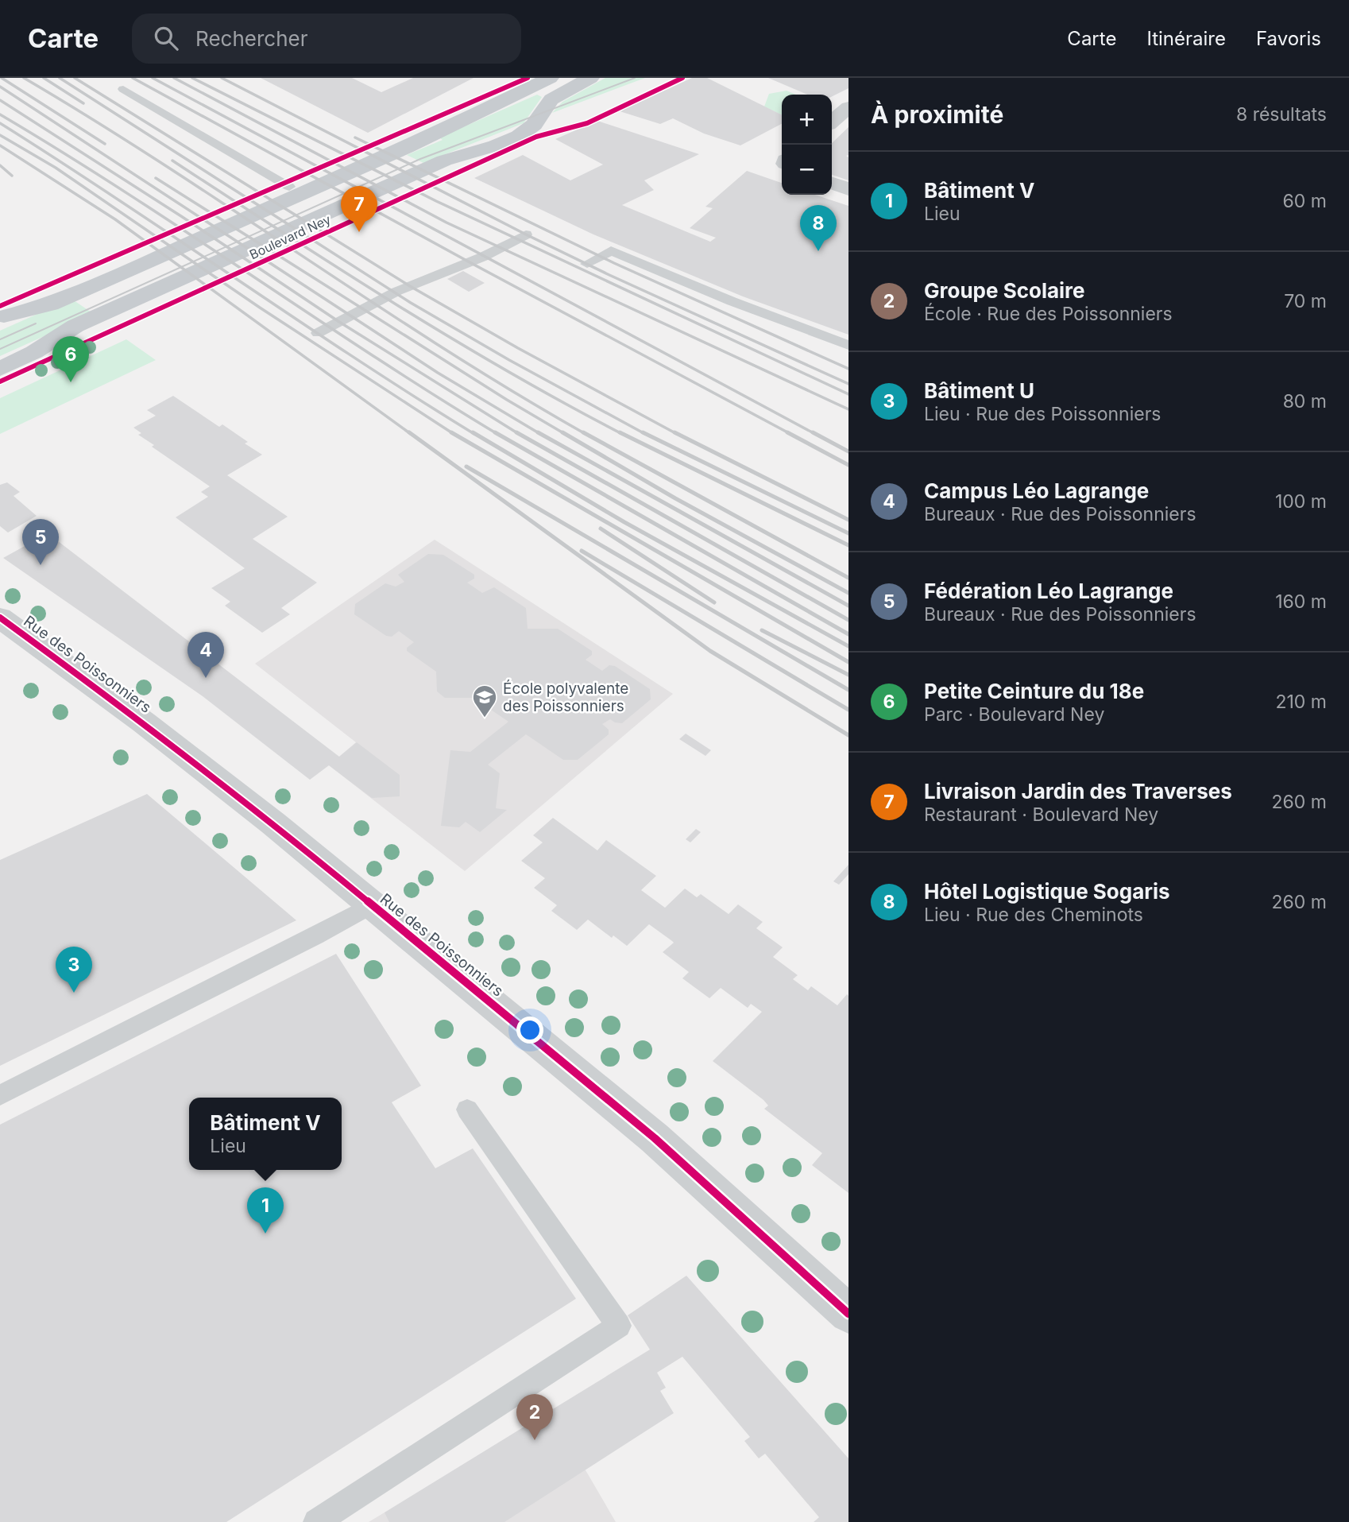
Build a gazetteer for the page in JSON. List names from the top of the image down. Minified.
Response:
{"streets":{"main road":["Boulevard Ney"],"street":["Rue des Poissonniers"]},"places":{"school or university":["École polyvalente des Poissonniers"]},"page":{"header":"Carte","search":"Rechercher","nav":["Carte","Itinéraire","Favoris"],"heading":["À proximité","8 résultats"],"map_buttons":["+","−"],"list":[{"mark":"1","name":"Bâtiment V","note":"Lieu","value":"60 m"},{"mark":"2","name":"Groupe Scolaire","note":"École · Rue des Poissonniers","value":"70 m"},{"mark":"3","name":"Bâtiment U","note":"Lieu · Rue des Poissonniers","value":"80 m"},{"mark":"4","name":"Campus Léo Lagrange","note":"Bureaux · Rue des Poissonniers","value":"100 m"},{"mark":"5","name":"Fédération Léo Lagrange","note":"Bureaux · Rue des Poissonniers","value":"160 m"},{"mark":"6","name":"Petite Ceinture du 18e","note":"Parc · Boulevard Ney","value":"210 m"},{"mark":"7","name":"Livraison Jardin des Traverses","note":"Restaurant · Boulevard Ney","value":"260 m"},{"mark":"8","name":"Hôtel Logistique Sogaris","note":"Lieu · Rue des Cheminots","value":"260 m"}],"pins":["7","8","6","5","4","3","1","2"],"popup":["Bâtiment V","Lieu"]}}
